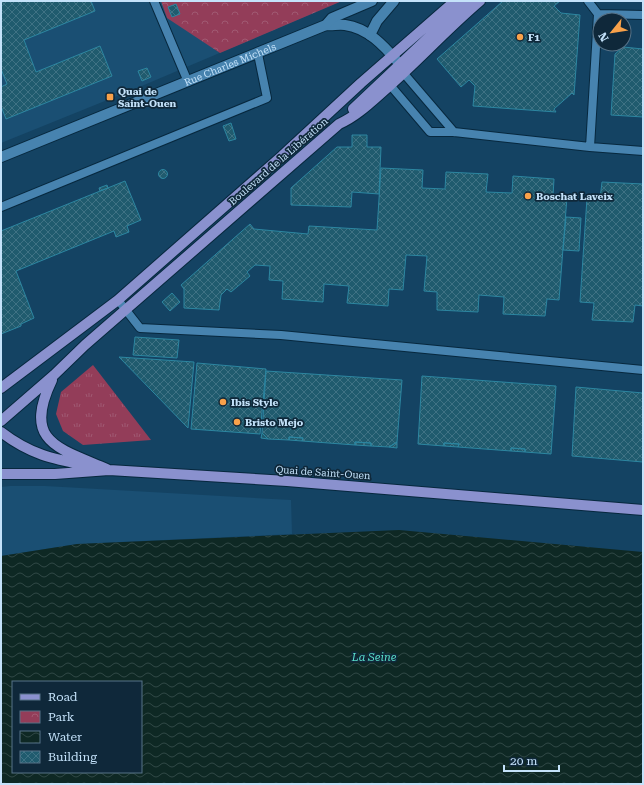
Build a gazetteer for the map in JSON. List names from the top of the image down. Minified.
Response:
{"streets":{"main road":["Boulevard de la Libération","Quai de Saint-Ouen"],"street":["Rue Charles Michels"]},"crossings":[["Rue Charles Michels","Boulevard de la Libération"]],"water":["La Seine"],"places":{"other":["F1","Boschat Laveix","Ibis Style","Bristo Mejo"],"transit":["Quai de Saint-Ouen"]},"legend":["Road","Park","Water","Building"],"scale_bar":"20 m","north":"bottom left"}
